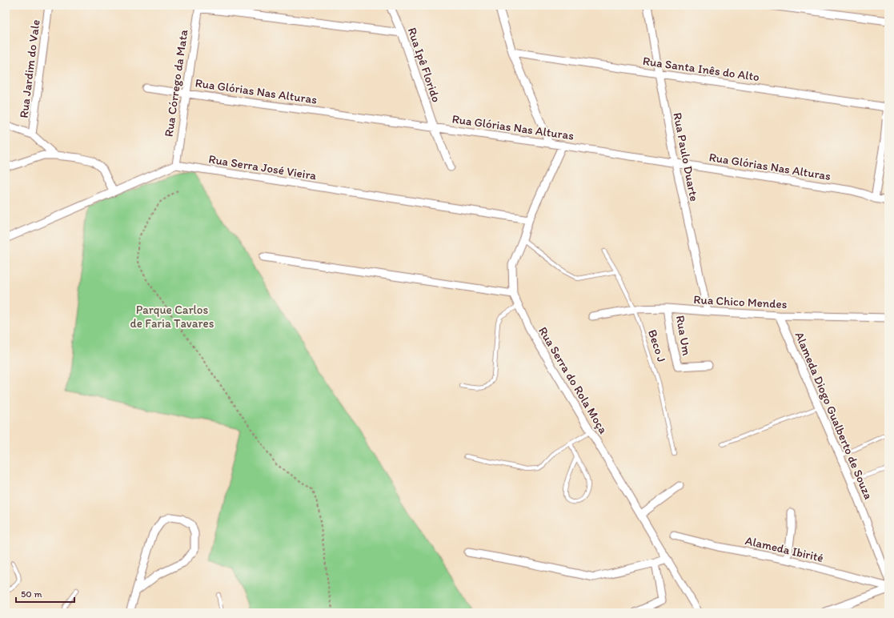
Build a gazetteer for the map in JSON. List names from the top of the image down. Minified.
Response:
{"streets":{"street":["Rua Ipê Florido","Rua Jardim do Vale","Rua Santa Inês do Alto","Rua Córrego da Mata","Rua Glórias Nas Alturas","Rua Paulo Duarte","Rua Serra José Vieira","Rua Chico Mendes","Rua Um","Rua Serra do Rola Moça","Alameda Diogo Gualberto de Souza","Alameda Ibirité"],"lane":["Beco J"]},"crossings":[["Rua Ipê Florido","Rua Glórias Nas Alturas"],["Rua Santa Inês do Alto","Rua Paulo Duarte"],["Rua Córrego da Mata","Rua Glórias Nas Alturas"],["Rua Córrego da Mata","Rua Serra José Vieira"],["Rua Glórias Nas Alturas","Rua Paulo Duarte"],["Rua Glórias Nas Alturas","Rua Serra do Rola Moça"],["Rua Paulo Duarte","Rua Chico Mendes"],["Rua Serra José Vieira","Rua Serra do Rola Moça"],["Rua Chico Mendes","Rua Um"],["Rua Chico Mendes","Beco J"],["Rua Chico Mendes","Alameda Diogo Gualberto de Souza"]],"parks":["Parque Carlos de Faria Tavares"],"scale_bar":"50 m"}
